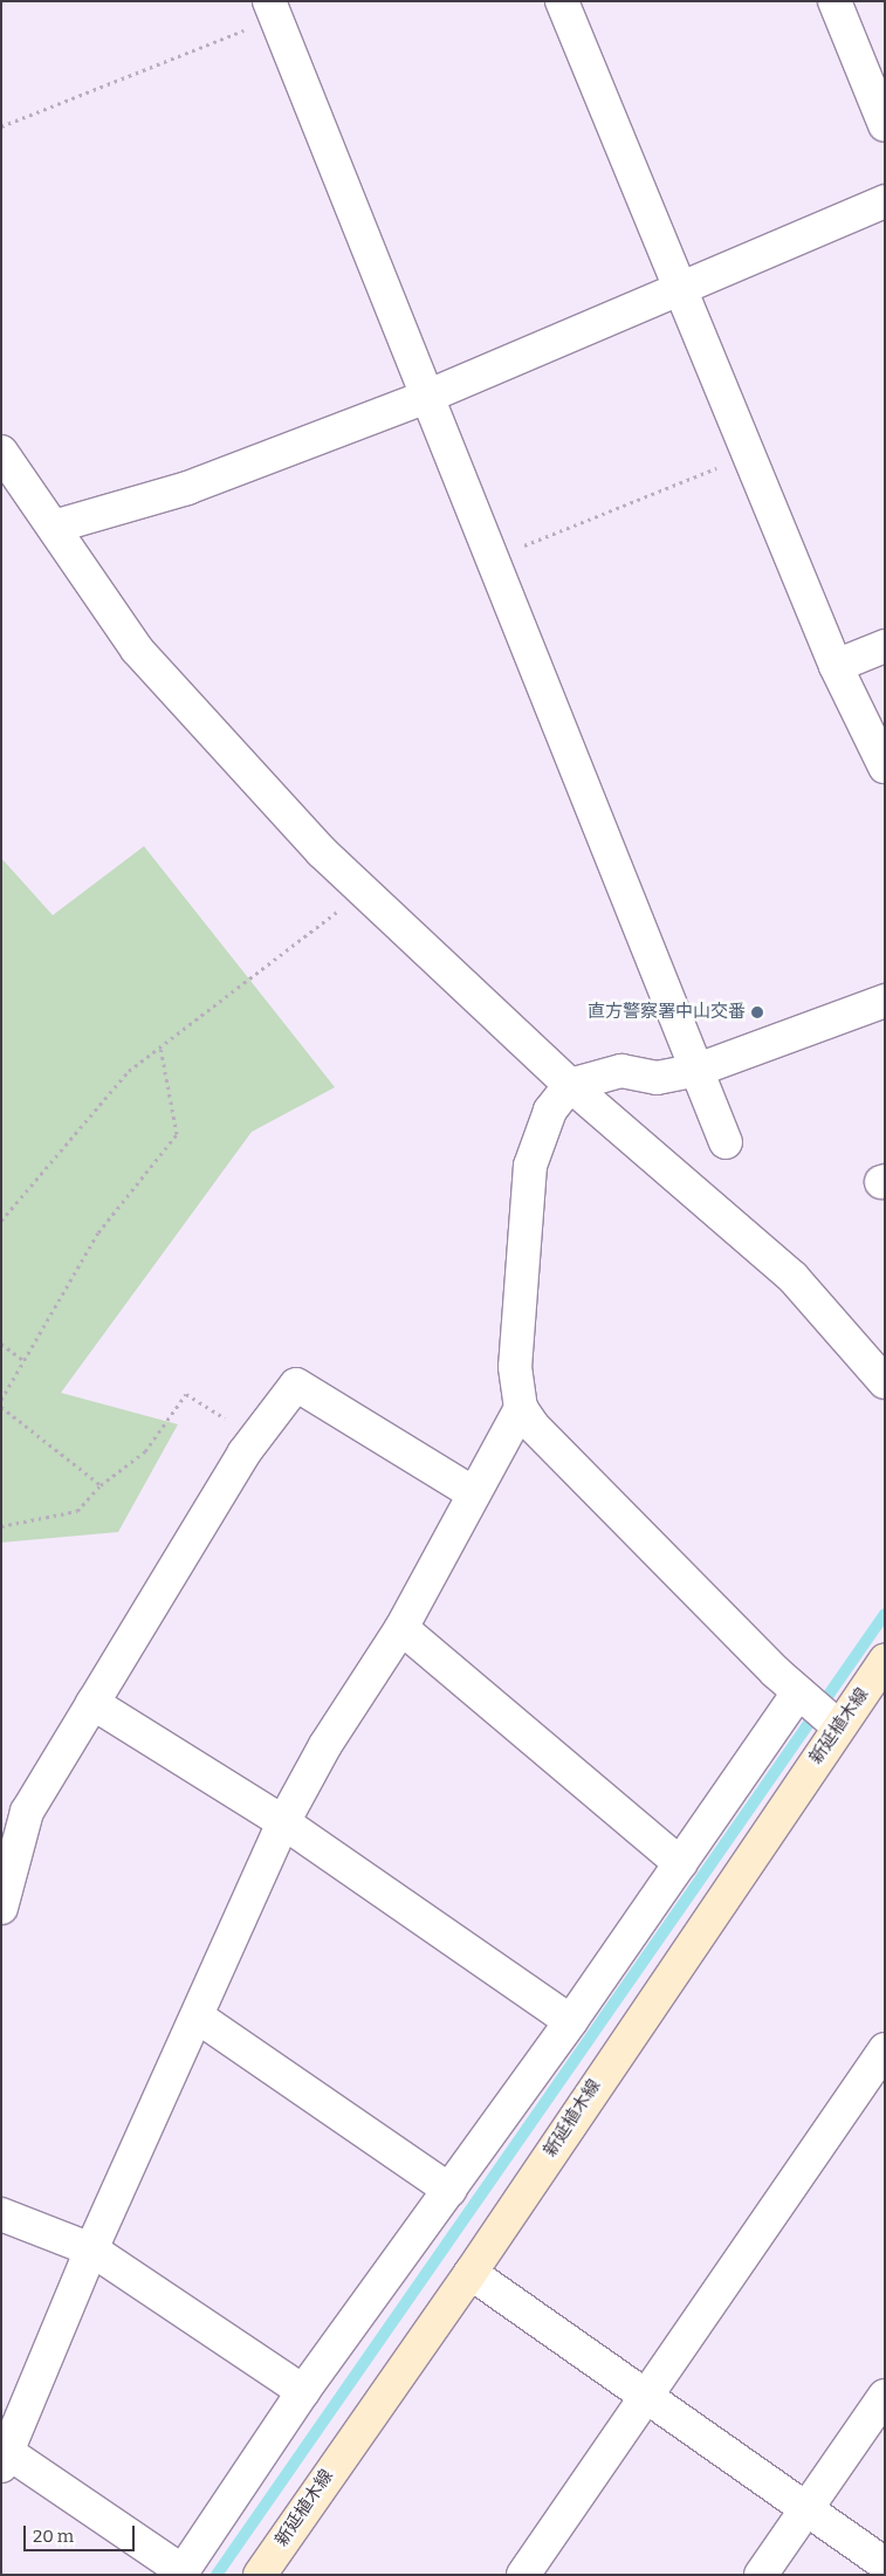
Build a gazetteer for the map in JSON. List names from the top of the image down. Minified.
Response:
{"streets":{"main road":["新延植木線"]},"places":["直方警察署中山交番"],"scale_bar":"20 m"}
